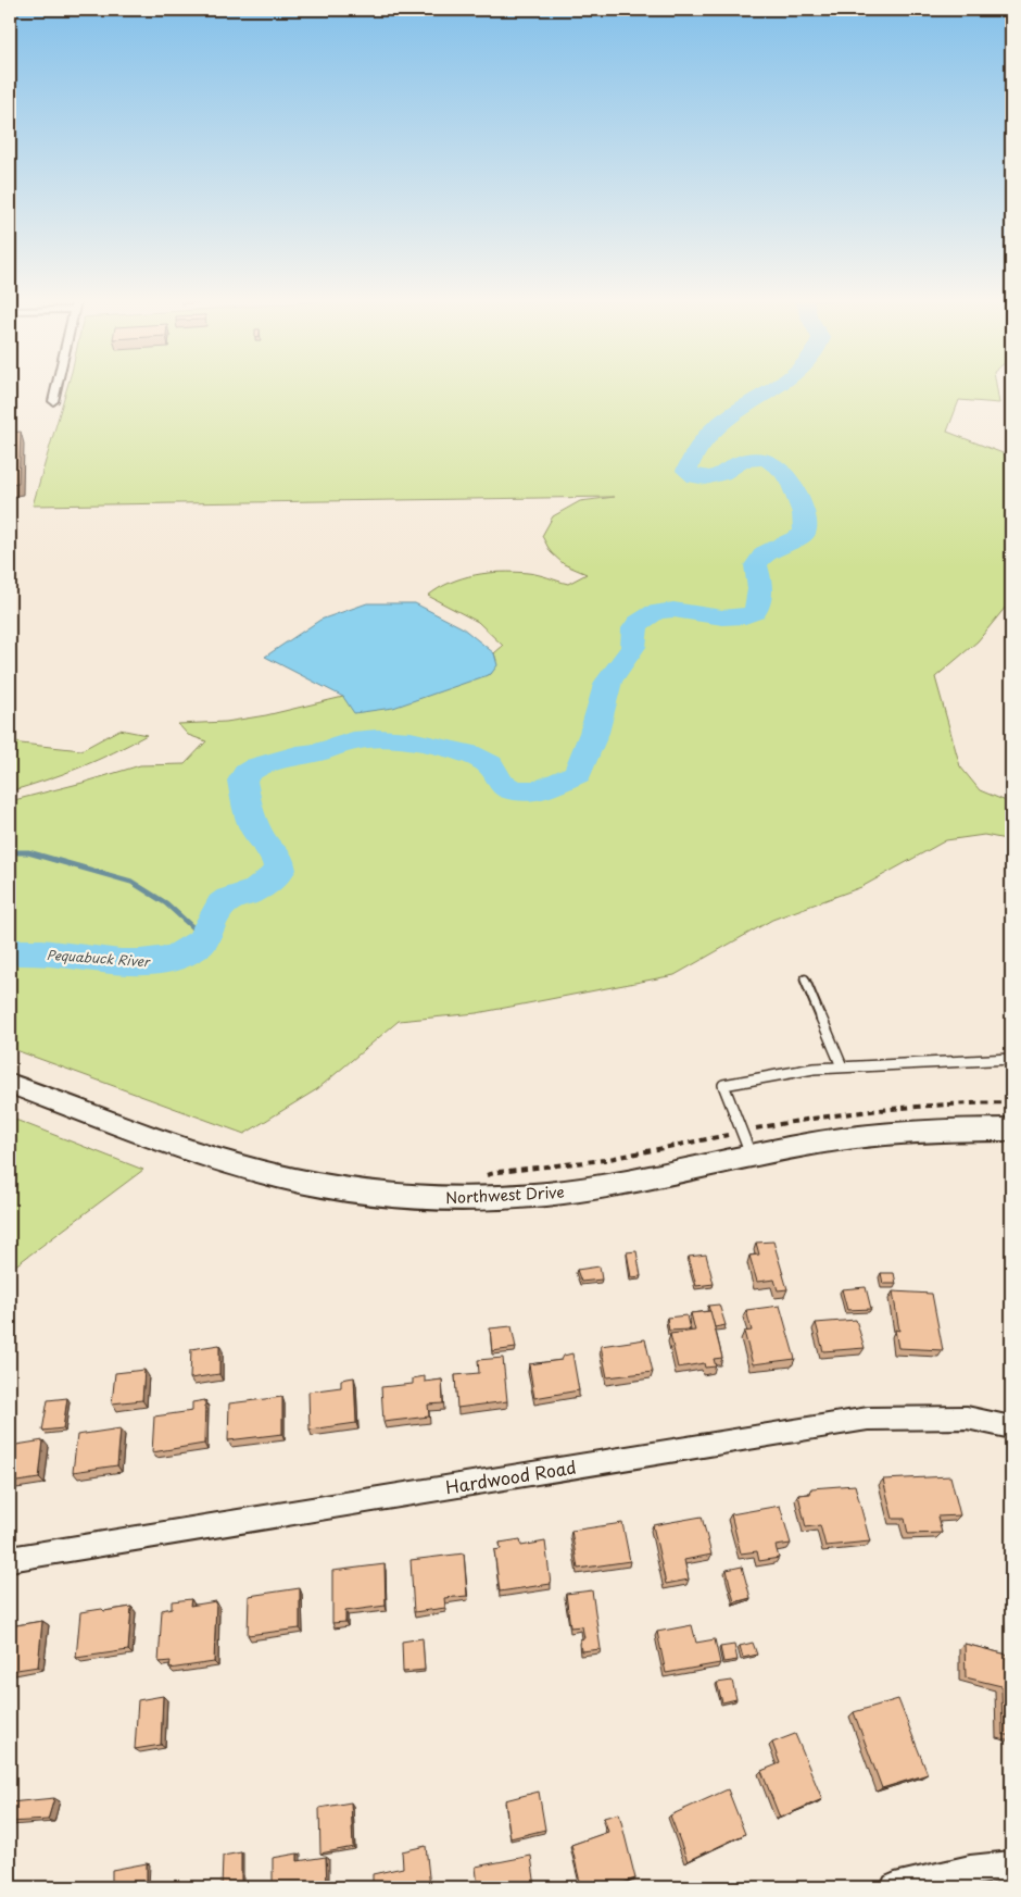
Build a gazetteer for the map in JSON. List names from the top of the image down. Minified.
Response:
{"streets":{"main road":["Northwest Drive"],"street":["Hardwood Road"]},"water":["Pequabuck River"]}
